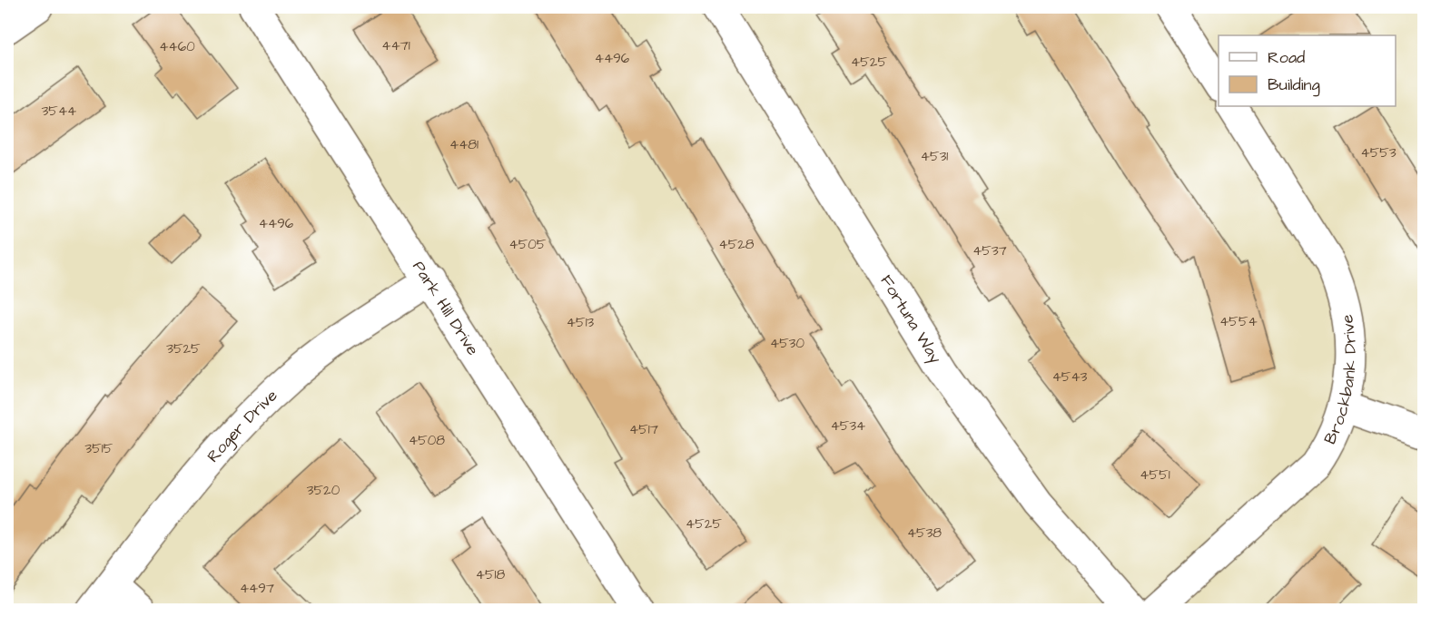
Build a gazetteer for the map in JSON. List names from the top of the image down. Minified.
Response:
{"streets":{"street":["Park Hill Drive","Fortuna Way","Brockbank Drive","Roger Drive"]},"crossings":[["Park Hill Drive","Roger Drive"]],"house_numbers":["4471","4460","4496","4525","3544","4481","4553","4531","4496","4505","4528","4537","4554","4513","4530","3525","4543","4534","4517","4508","3515","4551","3520","4525","4538","4518","4497"],"legend":["Road","Building"]}
